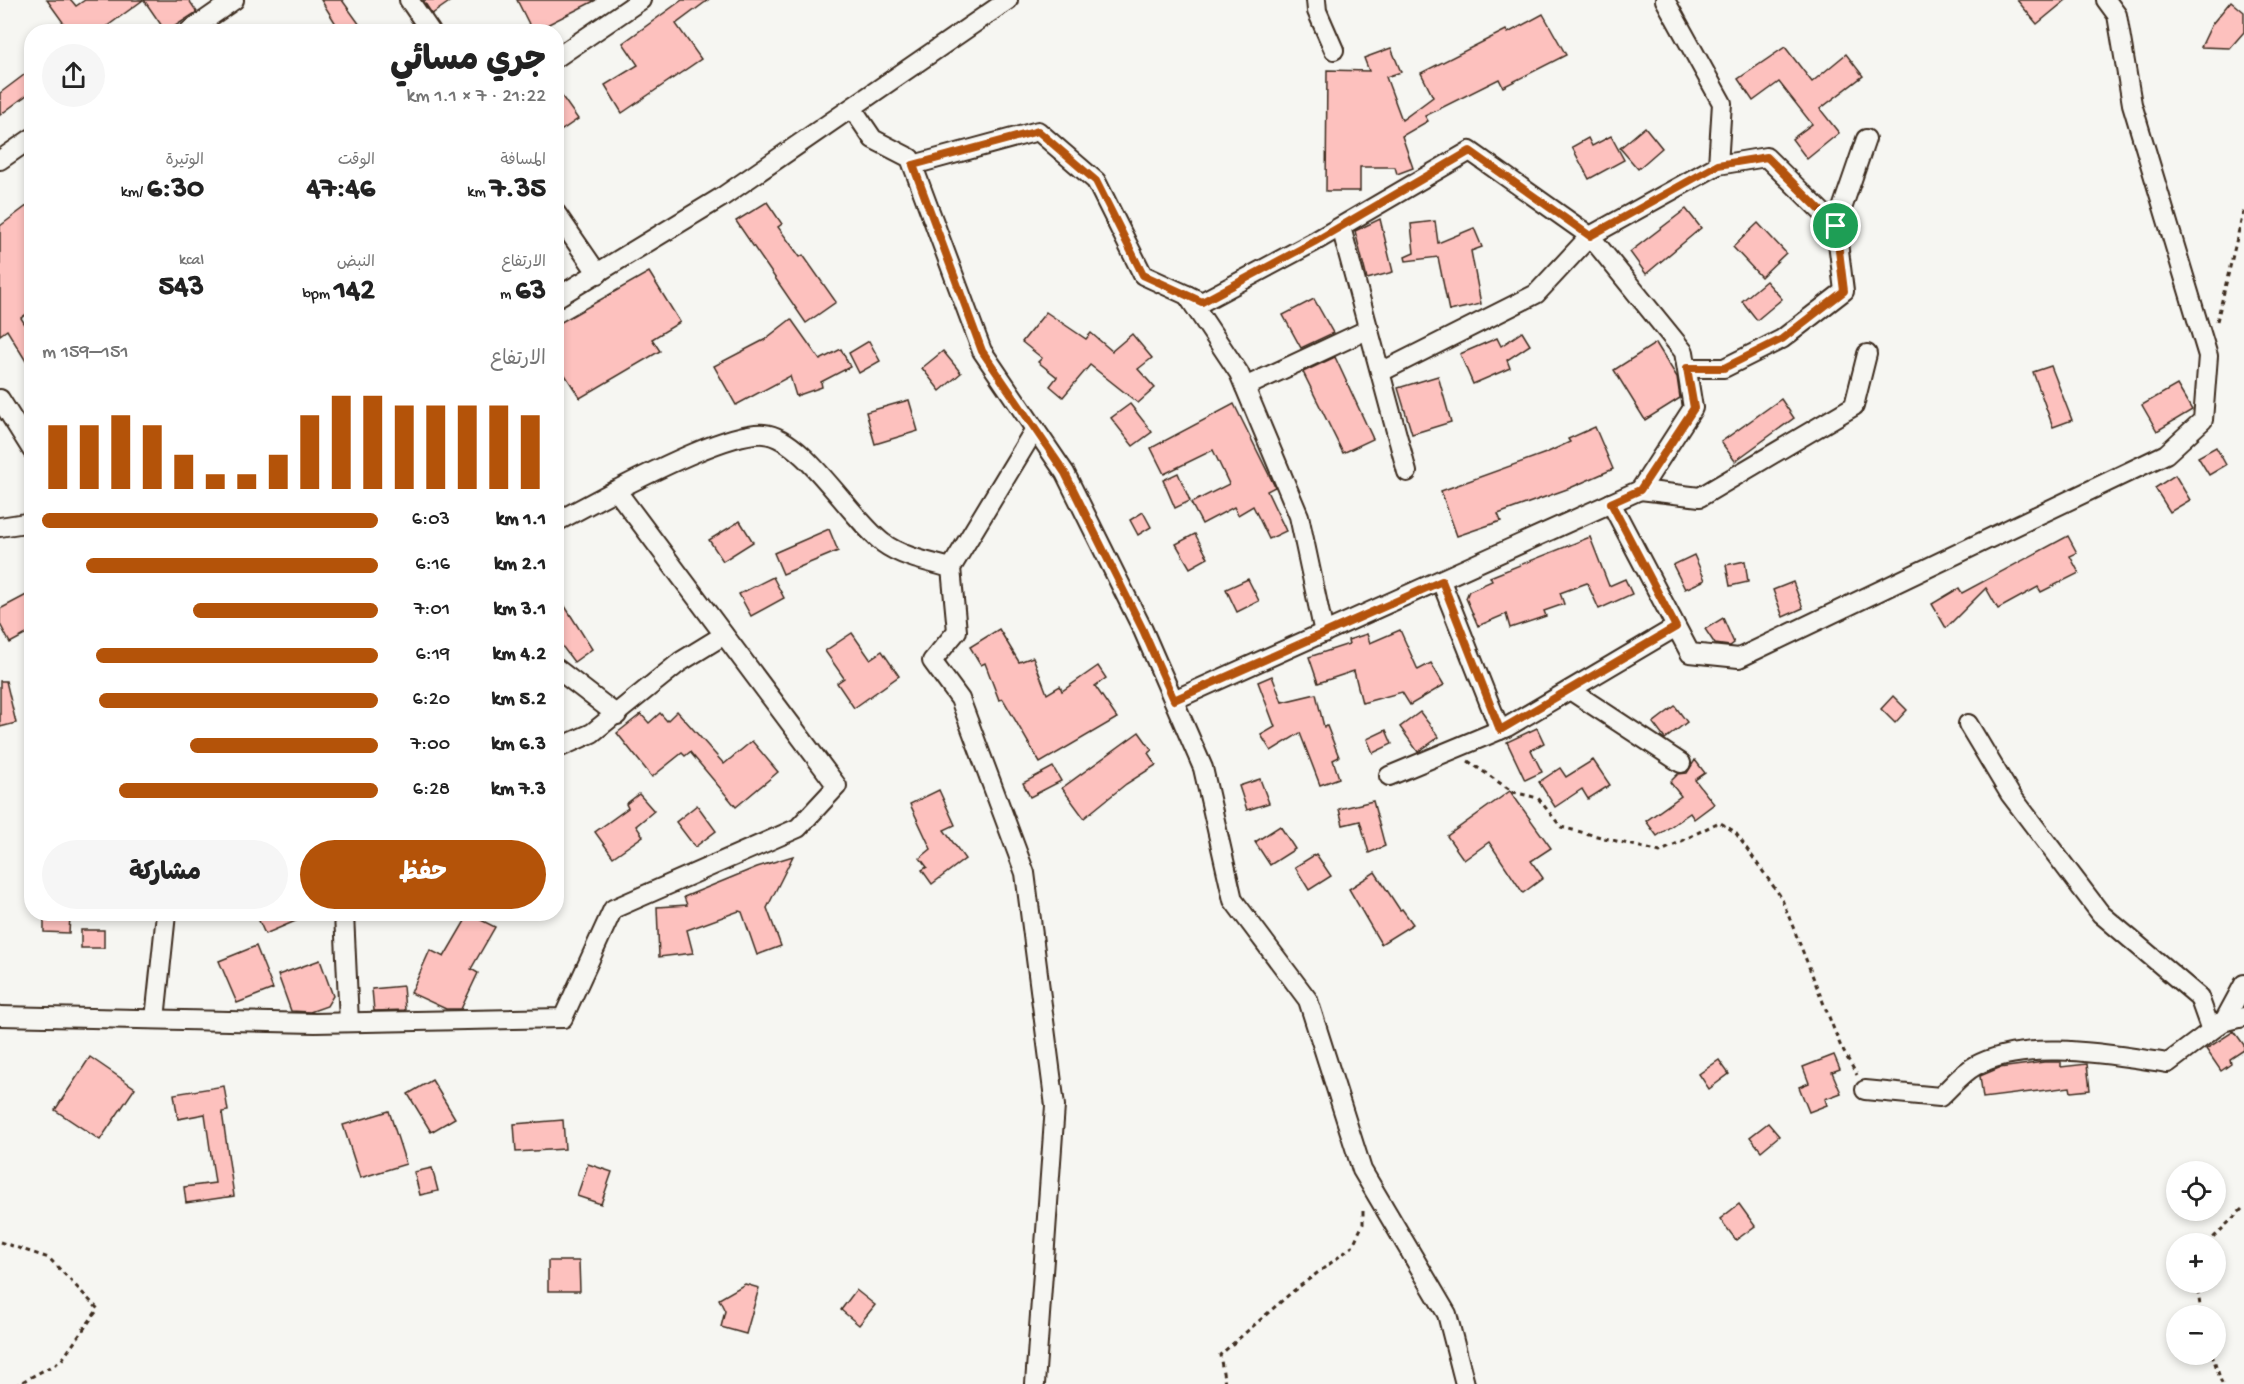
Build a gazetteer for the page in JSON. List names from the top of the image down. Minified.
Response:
{"page":{"heading":["جري مسائي","21:22 · 7 × 1.1 km"],"stats":[["المسافة","7.35 km"],["الوقت","47:46"],["الوتيرة","6:30 /km"],["الارتفاع","63 m"],["النبض","142 bpm"],["kcal","543"]],"chart":["الارتفاع","151–159 m"],"list":[{"name":"1.1 km","note":"6:03"},{"name":"2.1 km","note":"6:16"},{"name":"3.1 km","note":"7:01"},{"name":"4.2 km","note":"6:19"},{"name":"5.2 km","note":"6:20"},{"name":"6.3 km","note":"7:00"},{"name":"7.3 km","note":"6:28"}],"buttons":["حفظ","مشاركة"],"map_buttons":["+","−"]}}
